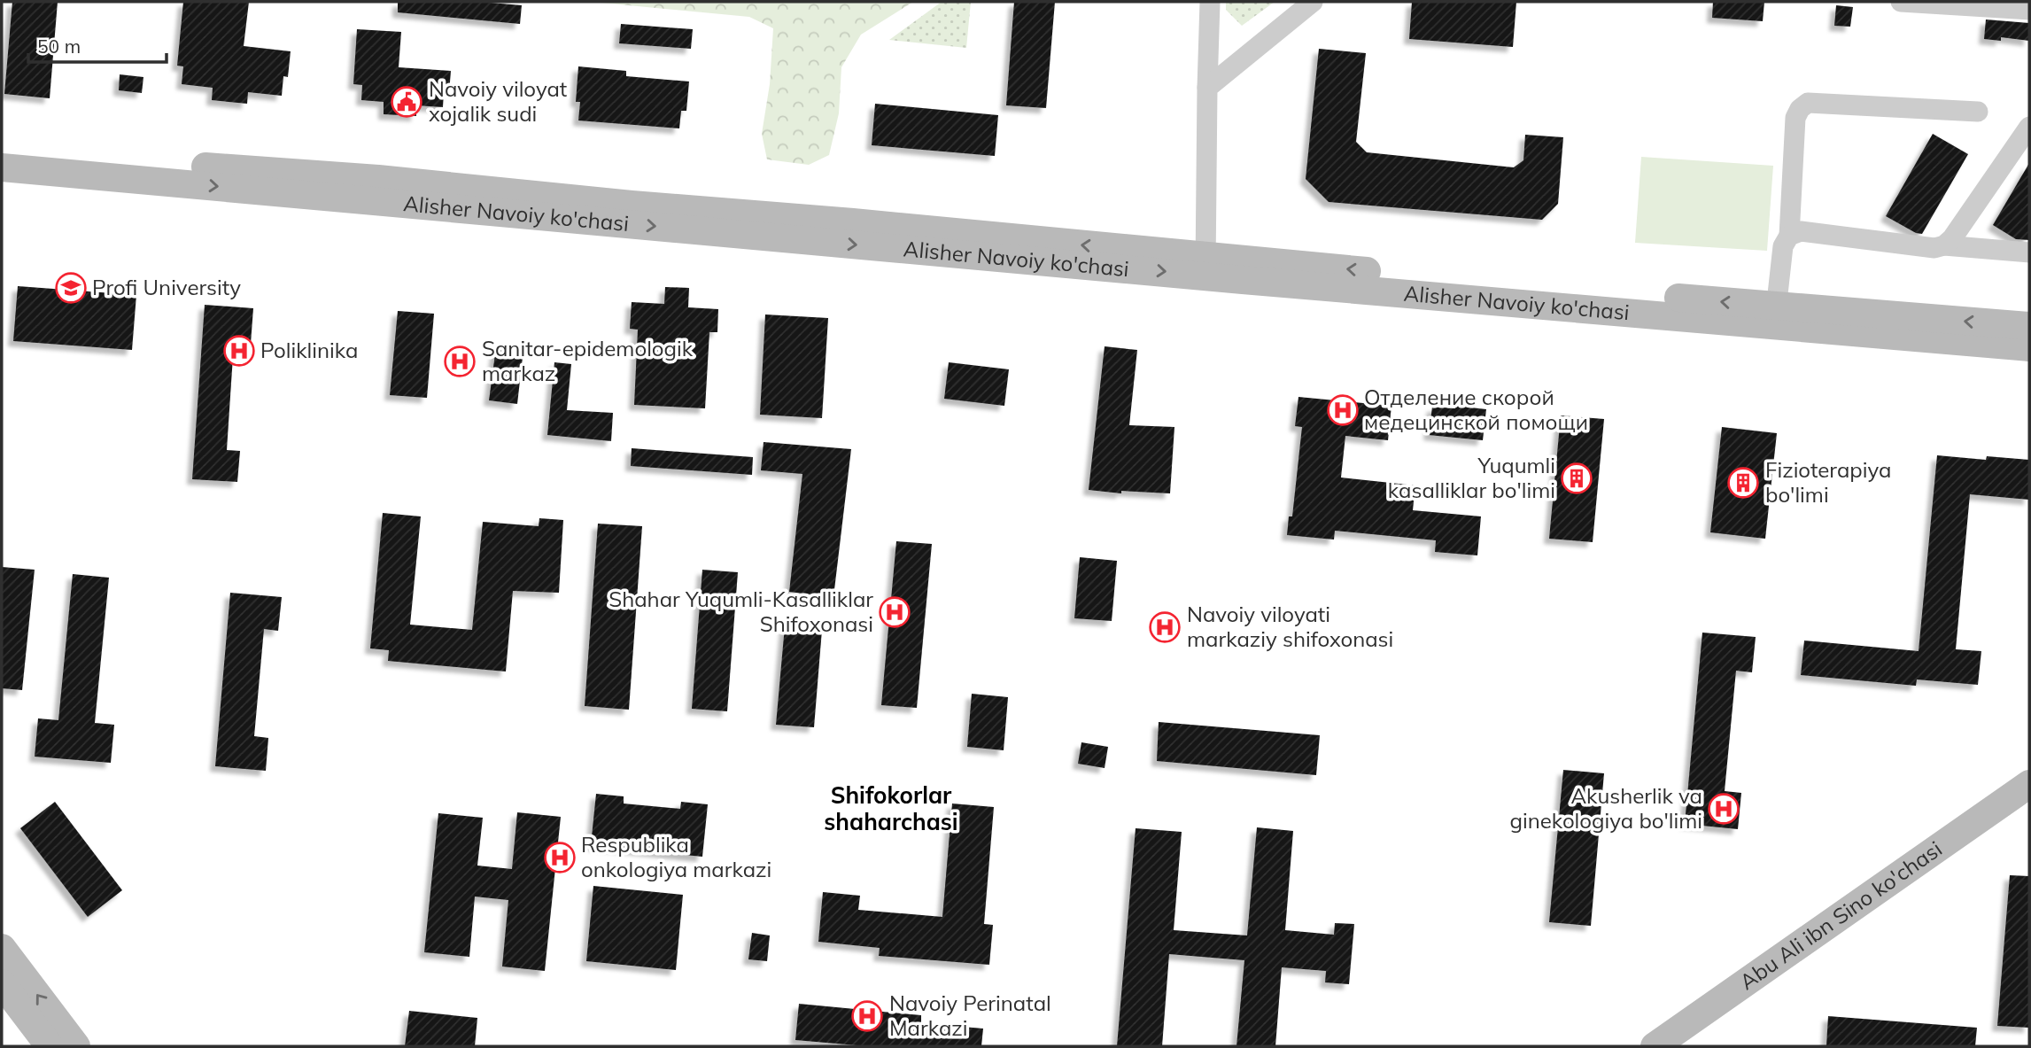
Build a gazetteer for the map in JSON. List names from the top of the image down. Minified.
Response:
{"streets":{"main road":["Alisher Navoiy ko'chasi","Abu Ali ibn Sino ko'chasi"]},"districts":["Shifokorlar shaharchasi"],"places":{"public building":["Navoiy viloyat xojalik sudi"],"school or university":["Profi University"],"hospital":["Poliklinika","Sanitar-epidemologik markaz","Отделение скорой медецинской помощи","Shahar Yuqumli-Kasalliklar Shifoxonasi","Navoiy viloyati markaziy shifoxonasi","Akusherlik va ginekologiya bo'limi","Respublika onkologiya markazi","Navoiy Perinatal Markazi"],"building":["Yuqumli kasalliklar bo'limi","Fizioterapiya bo'limi"]},"scale_bar":"50 m"}
